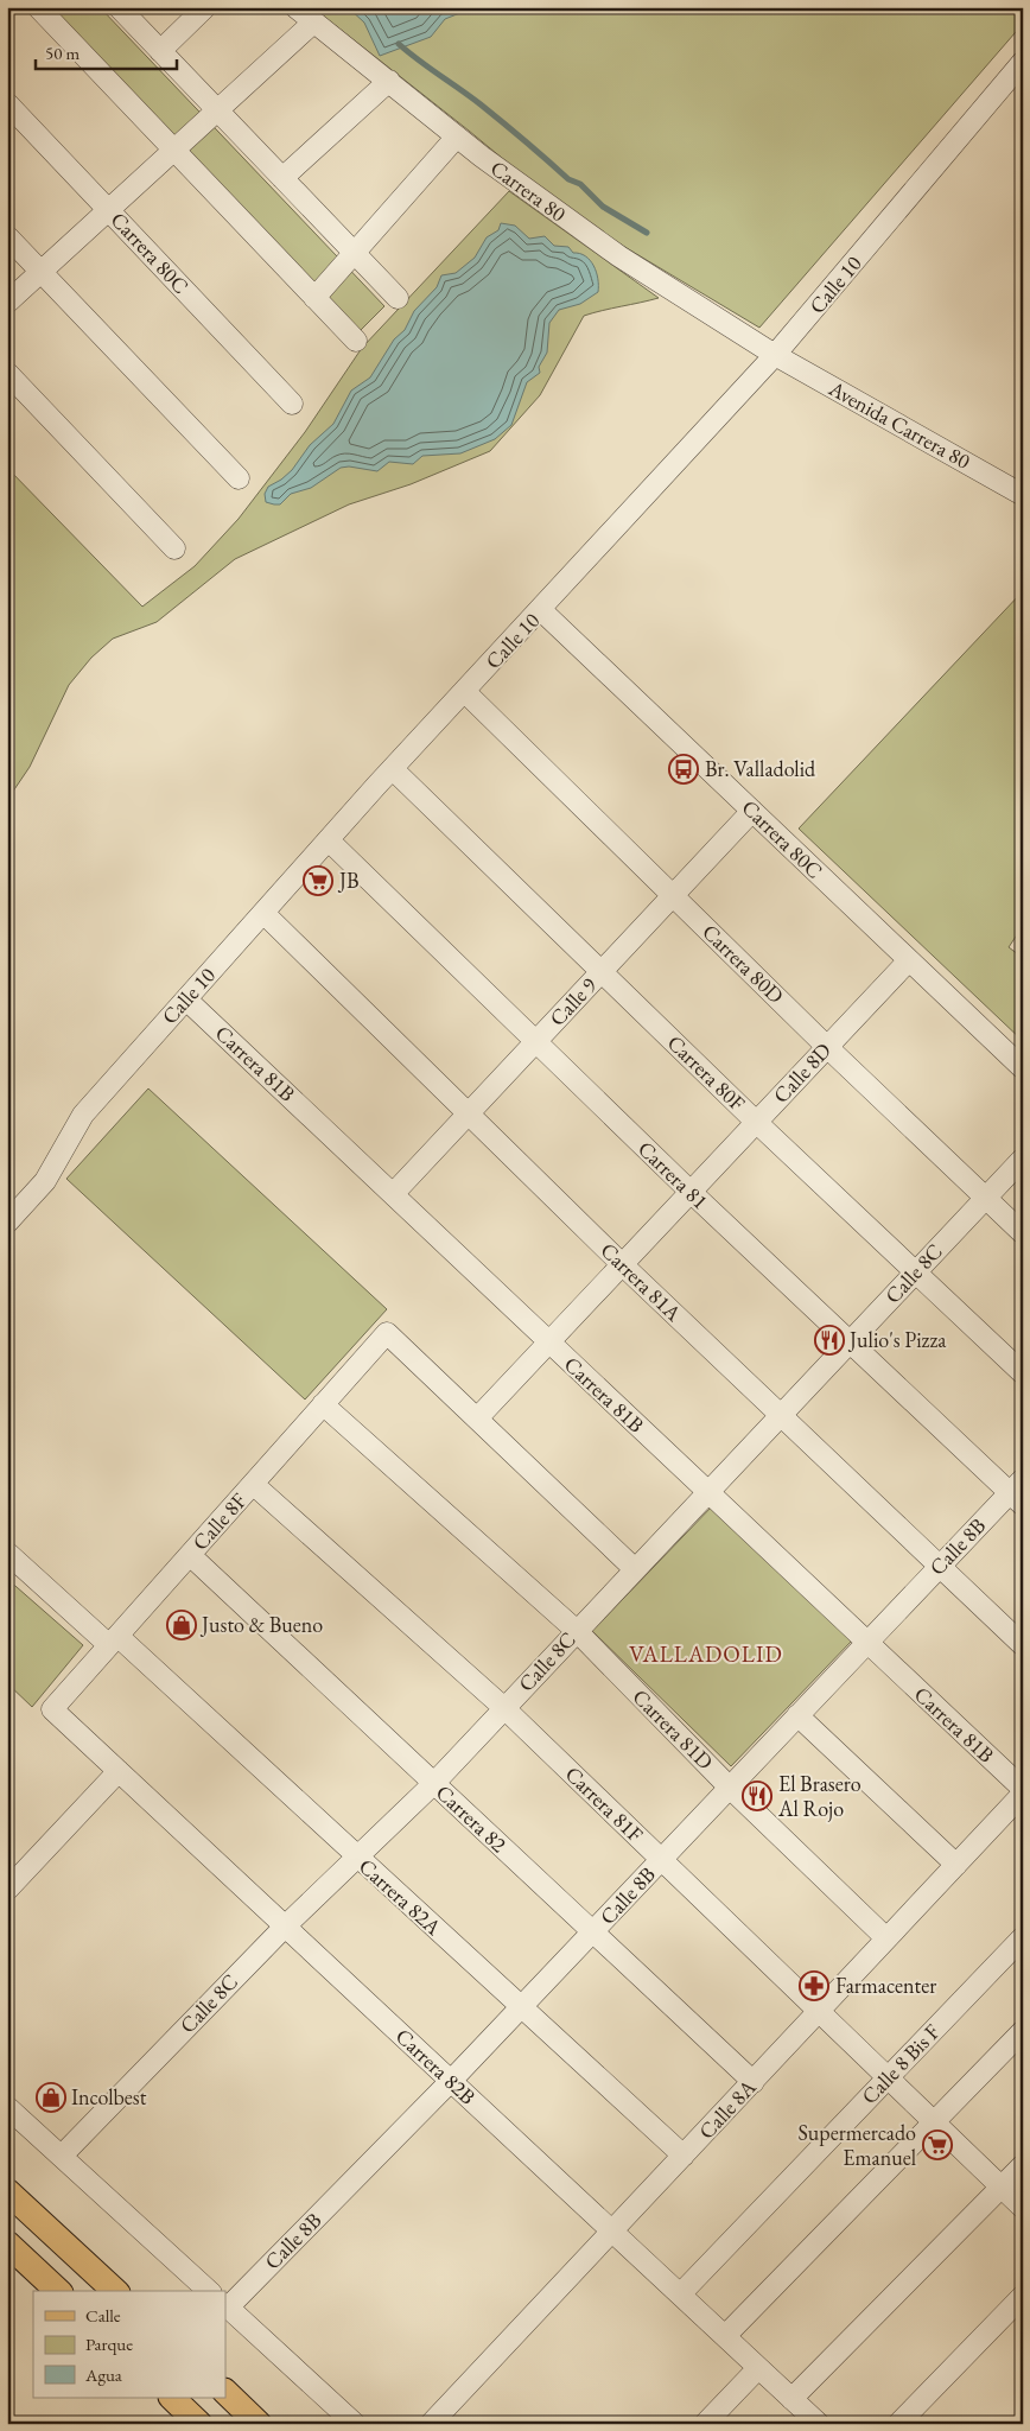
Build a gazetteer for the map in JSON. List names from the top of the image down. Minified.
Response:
{"streets":{"street":["Carrera 80","Carrera 80C","Calle 10","Avenida Carrera 80","Carrera 80D","Calle 9","Carrera 81B","Carrera 80F","Calle 8D","Carrera 81","Calle 8C","Carrera 81A","Calle 8F","Calle 8B","Carrera 81D","Carrera 81F","Carrera 82","Carrera 82A","Calle 8 Bis F","Carrera 82B","Calle 8A"]},"crossings":[["Carrera 80","Calle 10"],["Carrera 80","Avenida Carrera 80"],["Carrera 80C","Calle 10"],["Carrera 80C","Calle 9"],["Carrera 80C","Calle 8D"],["Calle 10","Avenida Carrera 80"],["Calle 10","Carrera 80D"],["Calle 10","Carrera 81B"],["Calle 10","Carrera 80F"],["Calle 10","Carrera 81"],["Calle 10","Carrera 81A"],["Carrera 80D","Calle 9"],["Carrera 80D","Calle 8D"],["Carrera 80D","Calle 8C"],["Calle 9","Carrera 81B"],["Calle 9","Carrera 80F"],["Calle 9","Carrera 81"],["Calle 9","Carrera 81A"],["Carrera 81B","Calle 8D"],["Carrera 81B","Calle 8C"],["Carrera 81B","Calle 8B"],["Carrera 81B","Calle 8A"],["Carrera 80F","Calle 8D"],["Carrera 80F","Calle 8C"],["Calle 8D","Carrera 81"],["Calle 8D","Carrera 81A"],["Calle 8D","Calle 8F"],["Carrera 81","Calle 8C"],["Carrera 81","Calle 8B"],["Calle 8C","Carrera 81A"],["Calle 8C","Carrera 81D"],["Calle 8C","Carrera 81F"],["Calle 8C","Carrera 82"],["Calle 8C","Carrera 82A"],["Calle 8C","Carrera 82B"],["Carrera 81A","Calle 8B"],["Calle 8F","Carrera 81D"],["Calle 8F","Carrera 81F"],["Calle 8F","Carrera 82"],["Calle 8F","Carrera 82A"],["Calle 8F","Carrera 82B"],["Calle 8B","Carrera 81D"],["Calle 8B","Carrera 81F"],["Calle 8B","Carrera 82"],["Calle 8B","Carrera 82A"],["Calle 8B","Carrera 82B"],["Carrera 81D","Calle 8A"],["Carrera 81F","Calle 8 Bis F"],["Carrera 81F","Calle 8A"],["Carrera 82","Calle 8A"],["Carrera 82A","Calle 8A"],["Calle 8 Bis F","Carrera 82B"],["Carrera 82B","Calle 8A"]],"districts":["VALLADOLID"],"places":{"bus stop":["Br. Valladolid"],"supermarket":["JB","Supermercado Emanuel"],"restaurant":["Julio's Pizza","El Brasero Al Rojo"],"shop":["Justo & Bueno","Incolbest"],"pharmacy":["Farmacenter"]},"legend":["Calle","Parque","Agua"],"scale_bar":"50 m"}
